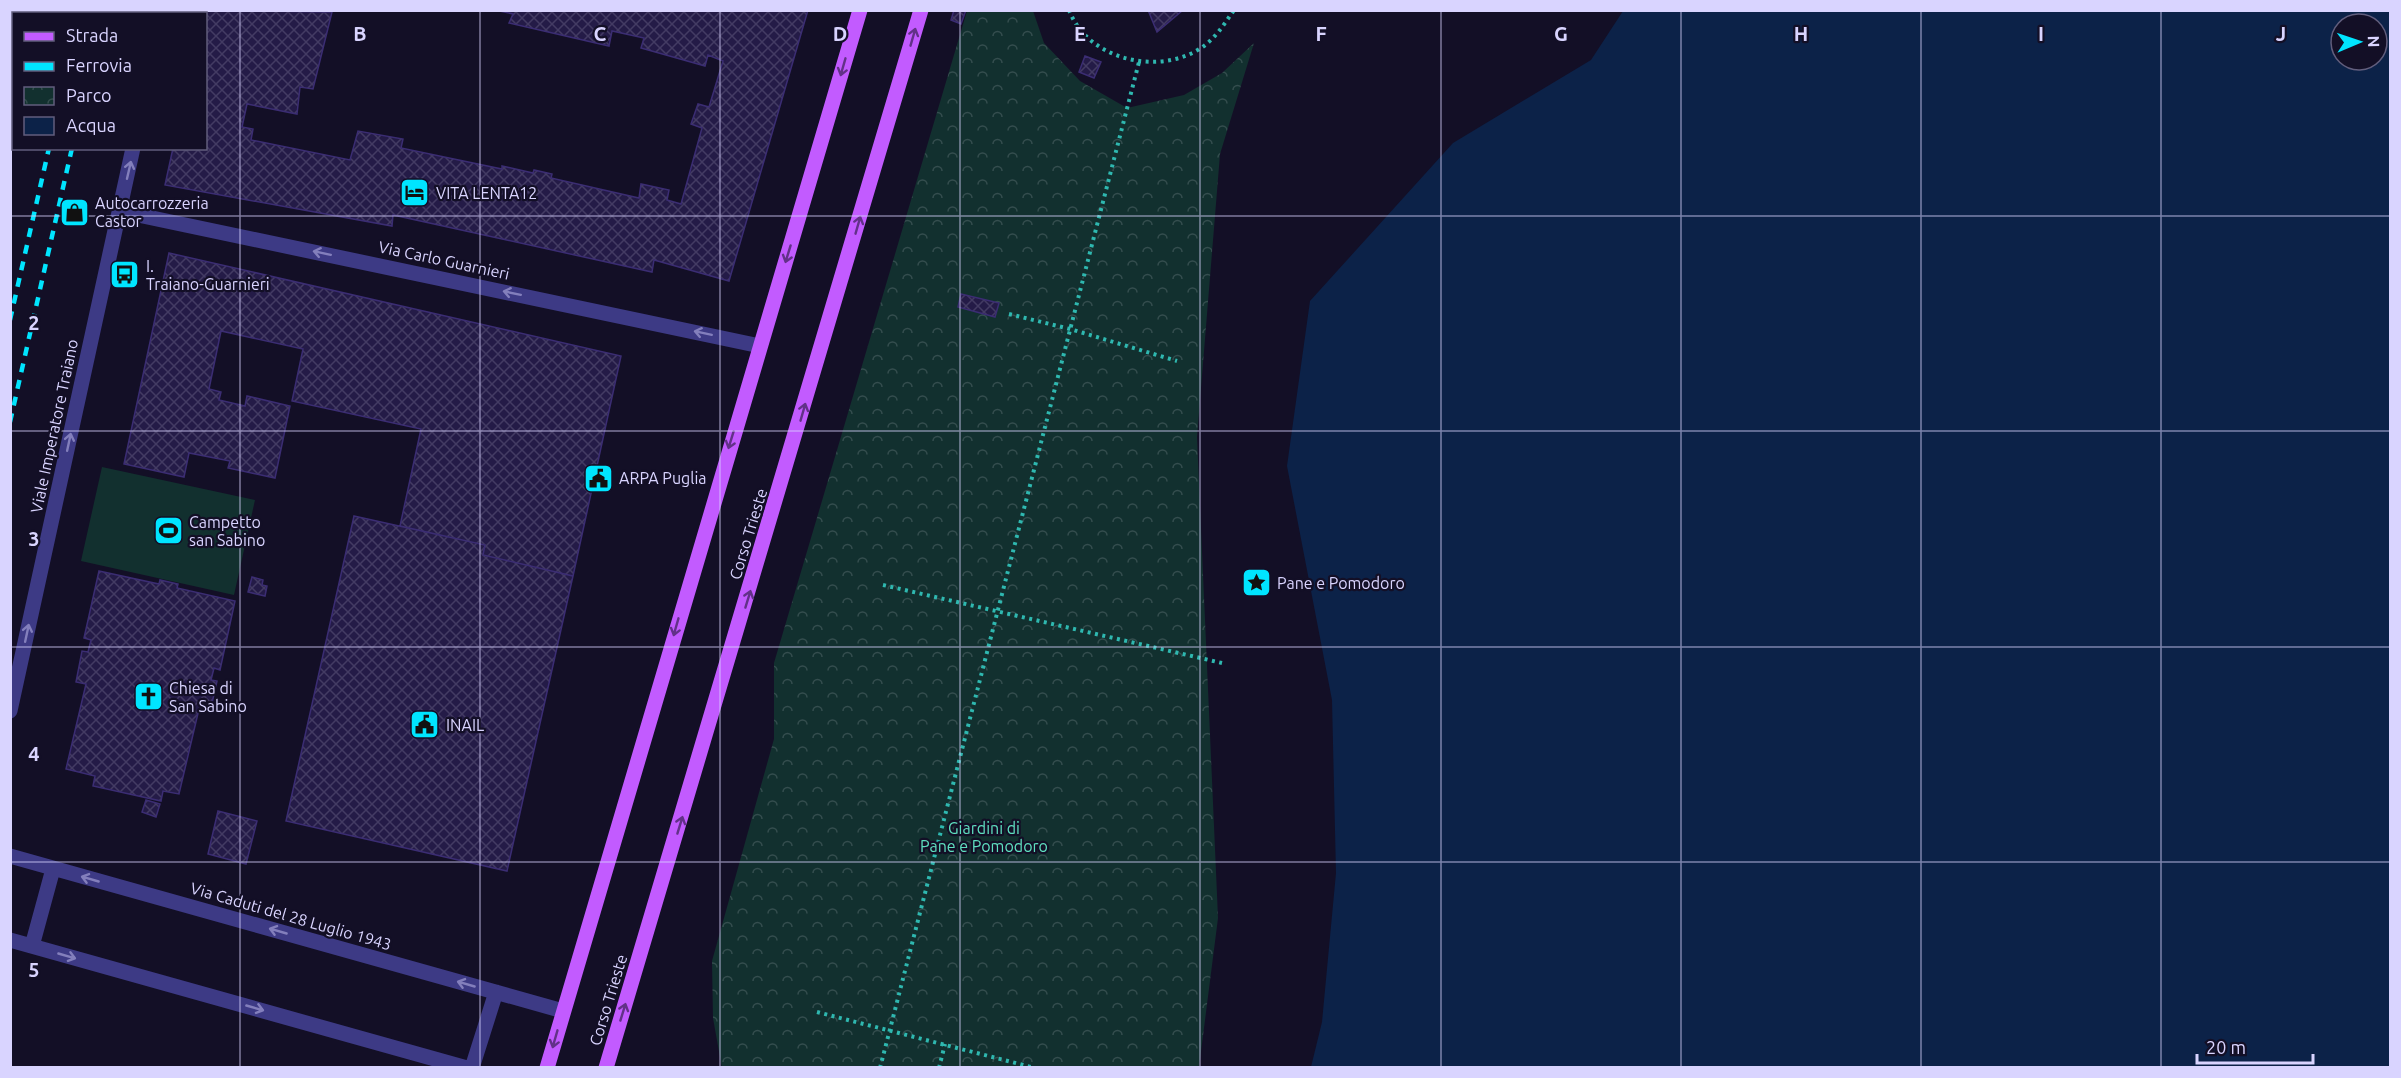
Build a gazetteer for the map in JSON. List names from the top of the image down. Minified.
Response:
{"streets":{"main road":["Corso Trieste"],"street":["Via Carlo Guarnieri","Viale Imperatore Traiano","Via Caduti del 28 Luglio 1943"]},"crossings":[["Via Carlo Guarnieri","Viale Imperatore Traiano"]],"one_way":["Via Carlo Guarnieri","Viale Imperatore Traiano"],"parks":["Giardini di Pane e Pomodoro"],"places":{"hotel":["VITA LENTA12"],"shop":["Autocarrozzeria Castor"],"bus stop":["I. Traiano-Guarnieri"],"public building":["ARPA Puglia","INAIL"],"sports":["Campetto san Sabino"],"place":["Pane e Pomodoro"],"church":["Chiesa di San Sabino"]},"legend":["Strada","Ferrovia","Parco","Acqua"],"scale_bar":"20 m","north":"right","grid":{"columns":["B","C","D","E","F","G","H","I","J"],"rows":["2","3","4","5"]}}
